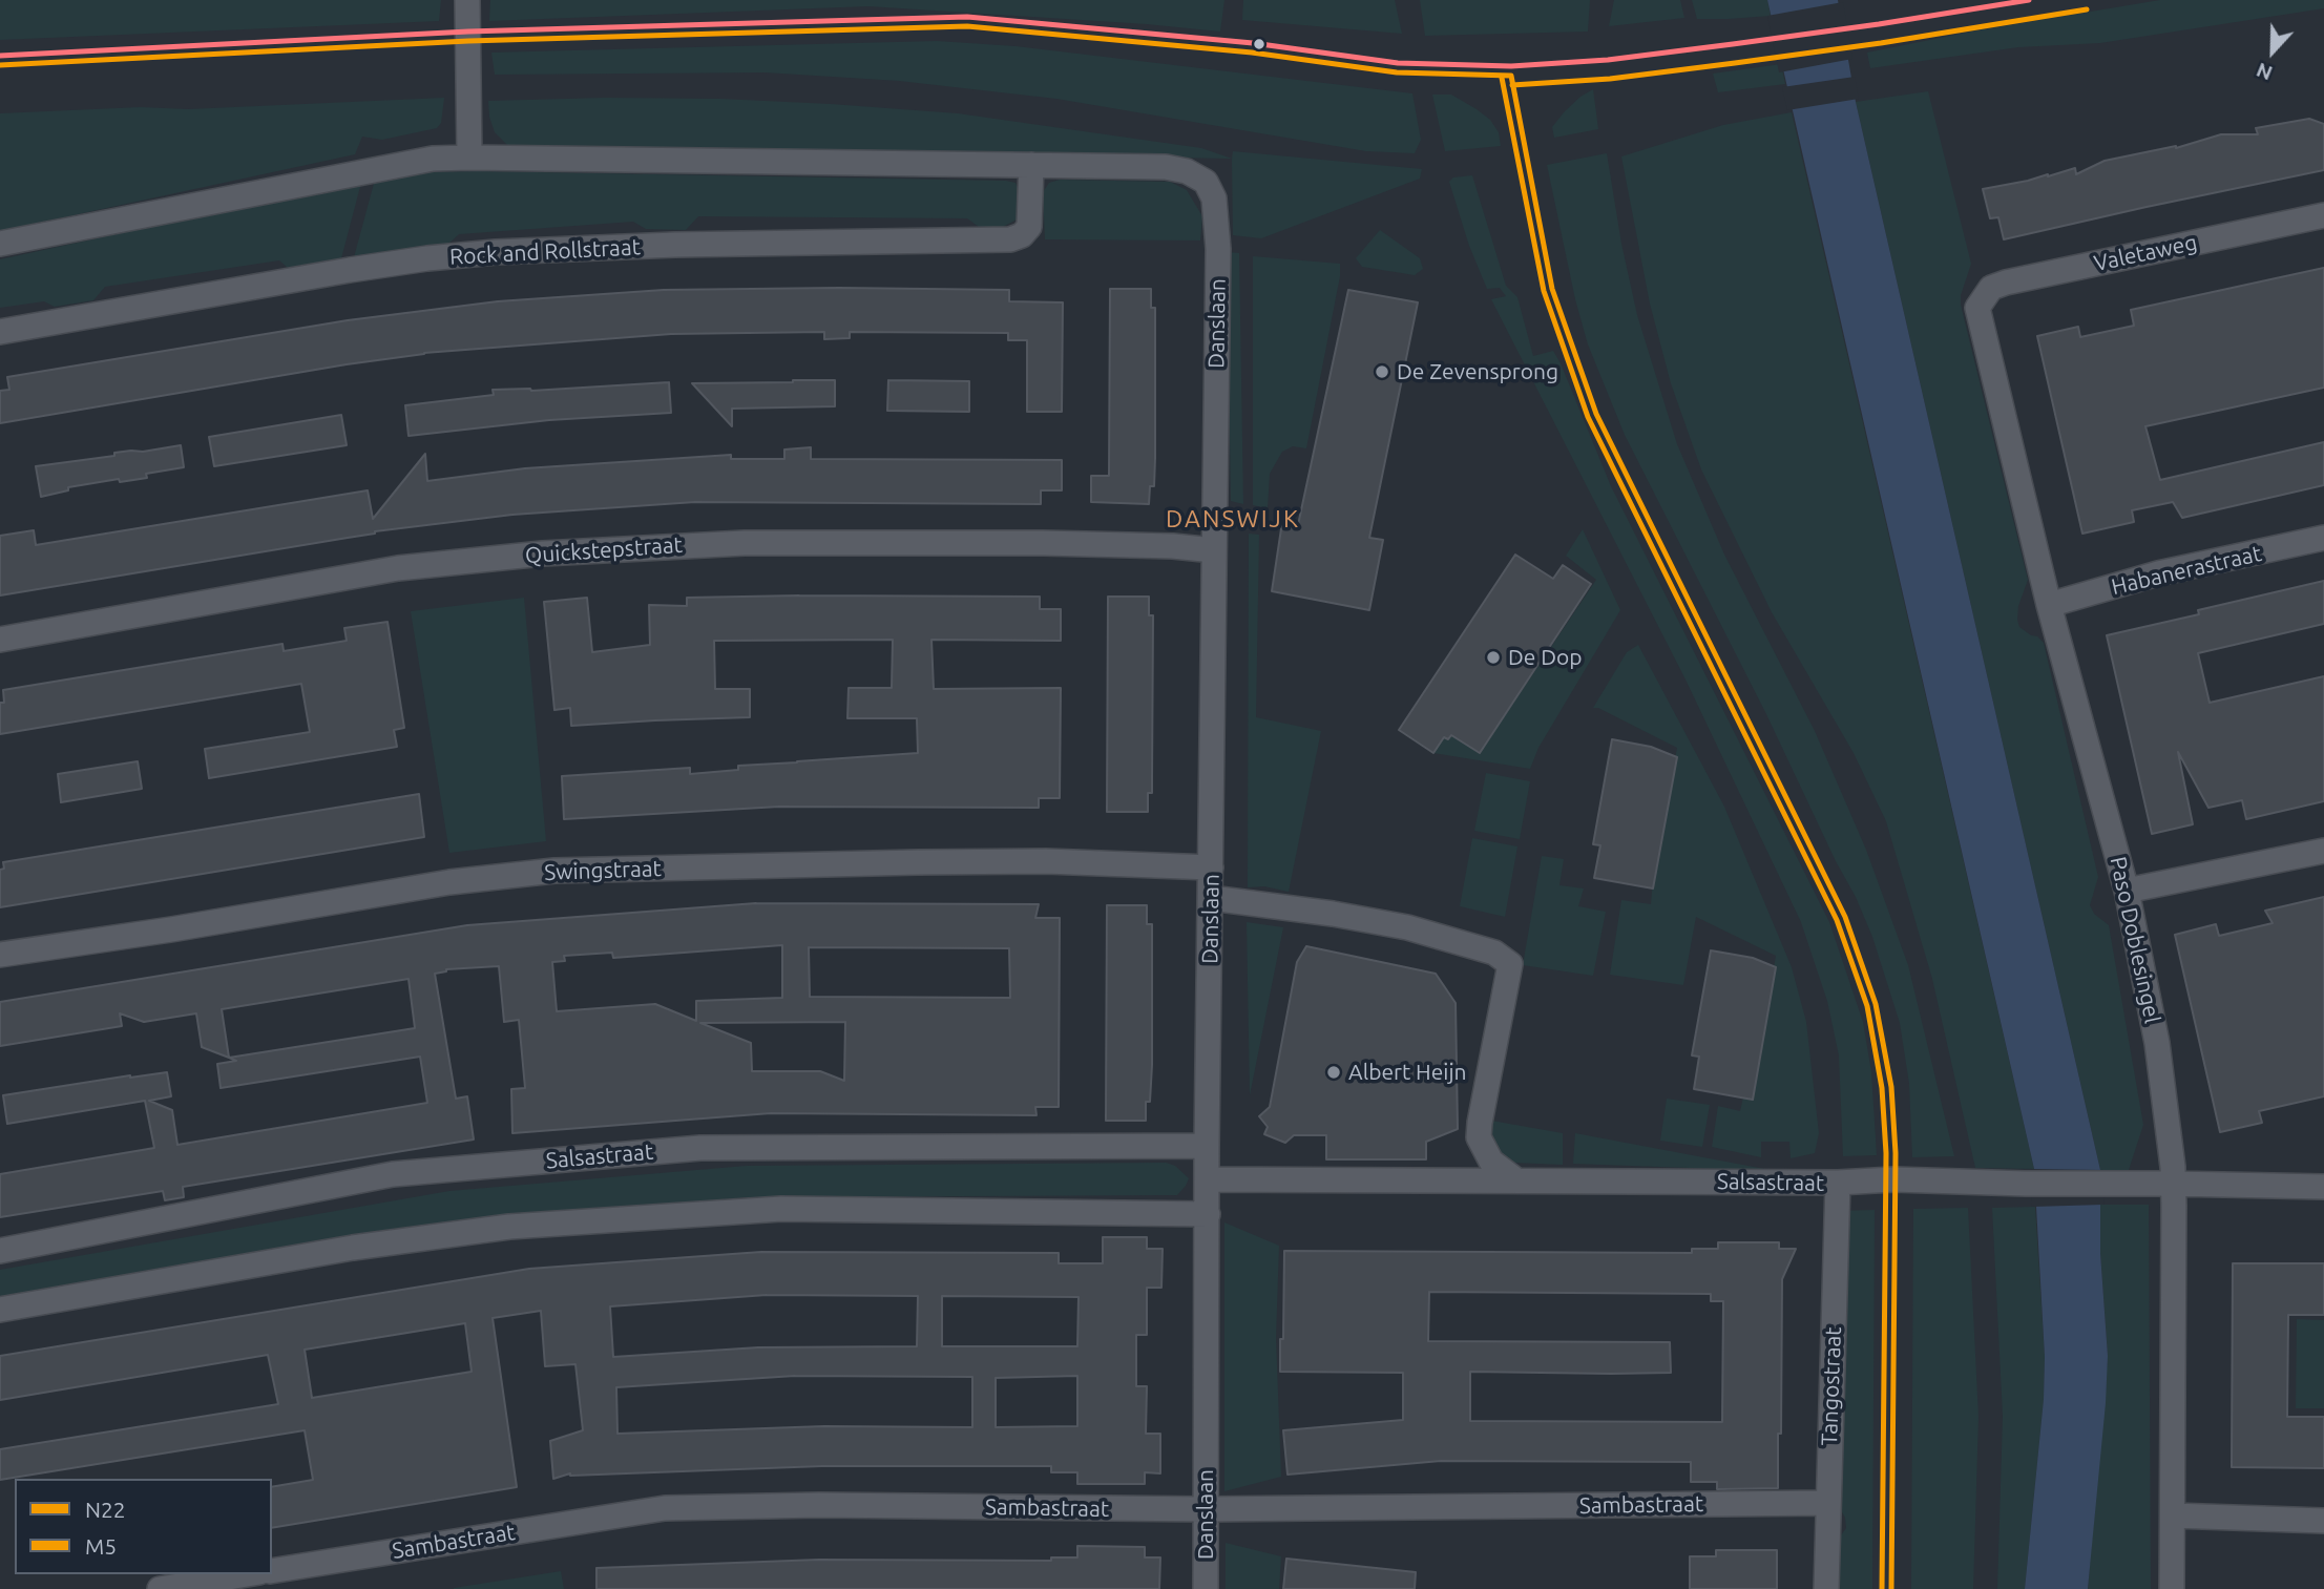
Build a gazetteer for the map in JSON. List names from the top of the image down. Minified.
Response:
{"streets":{"street":["Rock and Rollstraat","Valetaweg","Danslaan","Quickstepstraat","Habanerastraat","Swingstraat","Paso Doblesingel","Salsastraat","Tangostraat","Sambastraat"]},"crossings":[["Rock and Rollstraat","Danslaan"],["Valetaweg","Paso Doblesingel"],["Danslaan","Quickstepstraat"],["Danslaan","Swingstraat"],["Danslaan","Salsastraat"],["Danslaan","Sambastraat"],["Habanerastraat","Paso Doblesingel"],["Paso Doblesingel","Salsastraat"],["Salsastraat","Tangostraat"],["Tangostraat","Sambastraat"]],"districts":["DANSWIJK"],"places":["De Zevensprong","De Dop","Albert Heijn"],"lines":["transit line M5","transit line N22"],"legend":["N22","M5"],"north":"bottom"}
